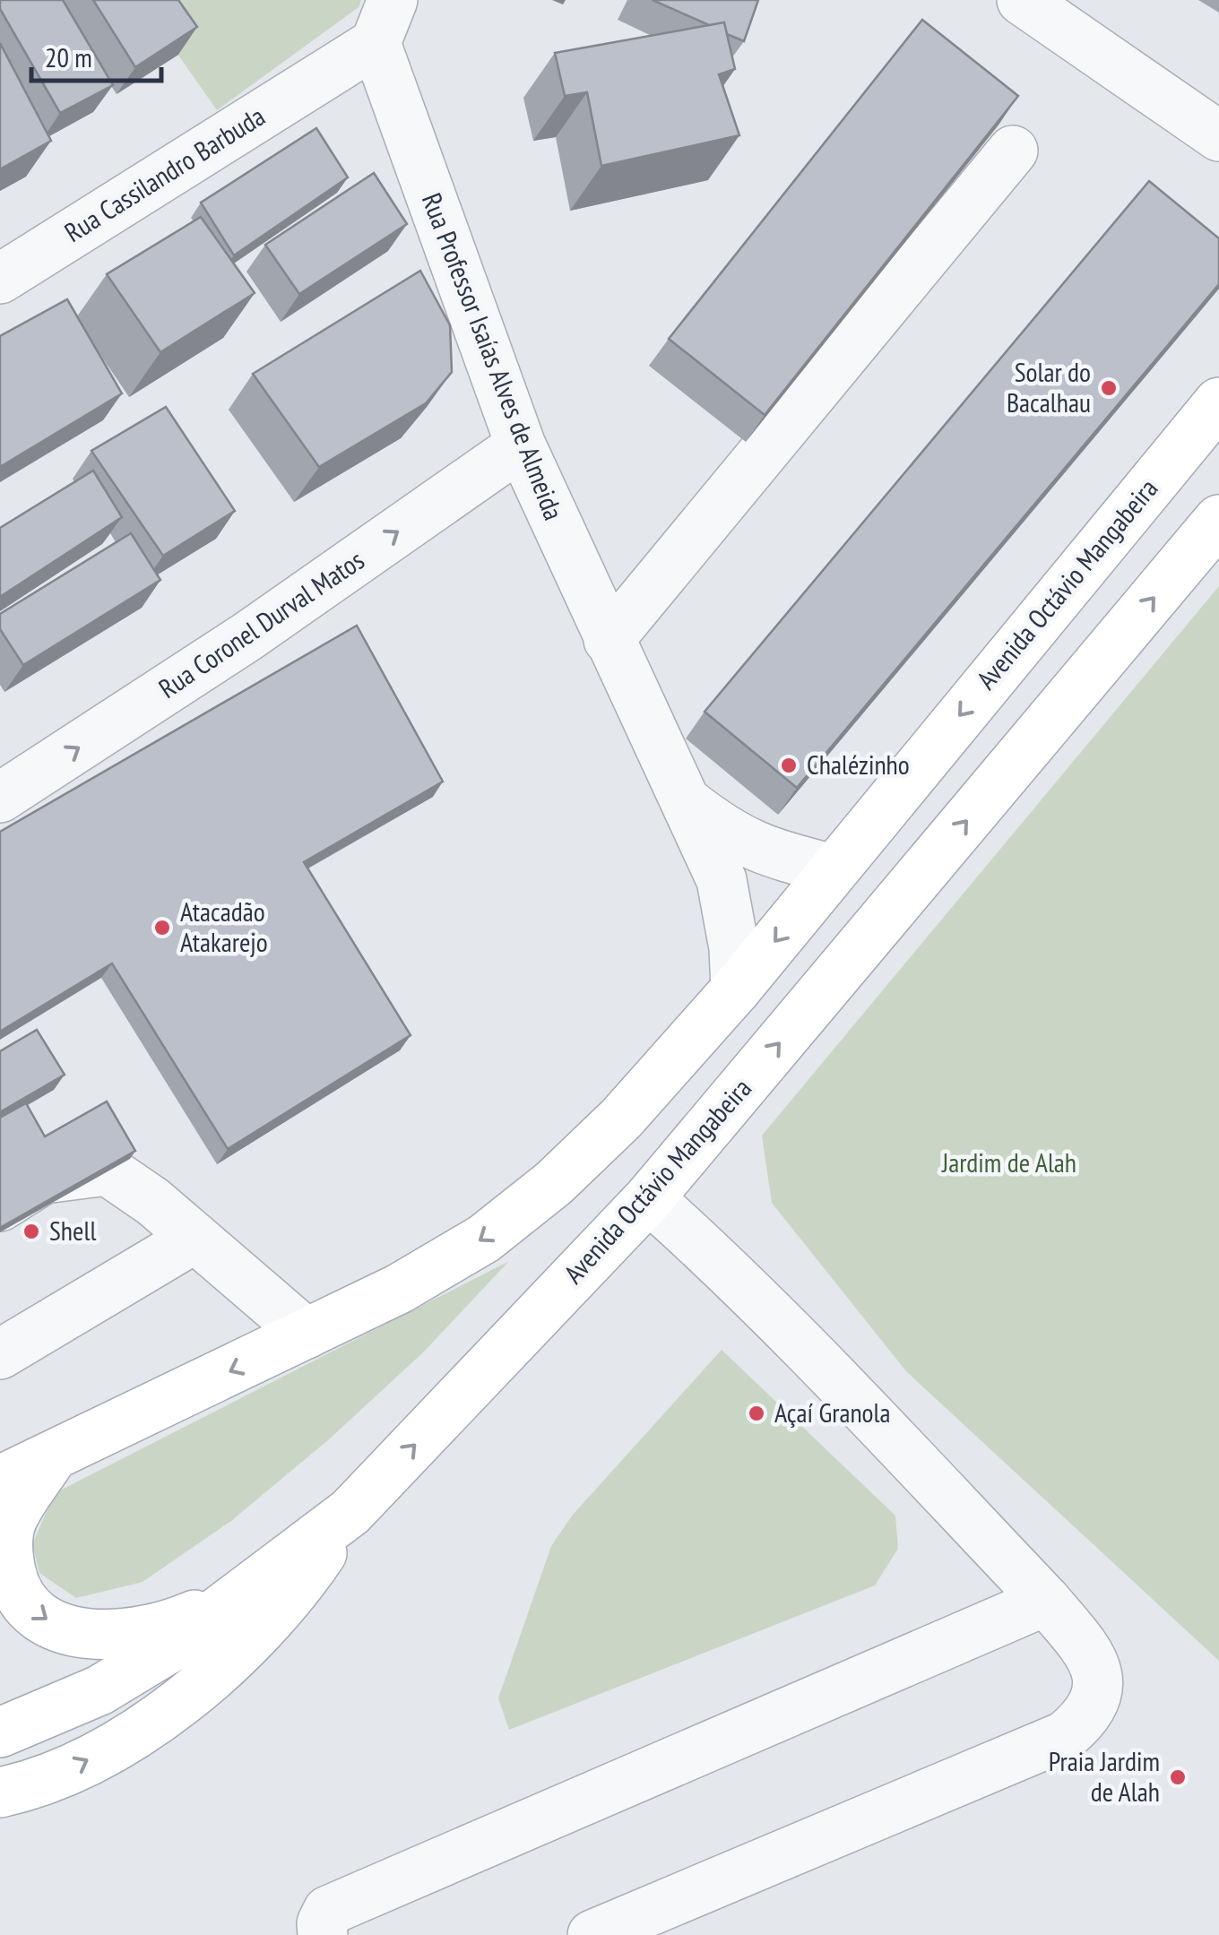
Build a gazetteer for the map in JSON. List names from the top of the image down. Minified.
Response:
{"streets":{"main road":["Avenida Octávio Mangabeira"],"street":["Rua Cassilandro Barbuda","Rua Professor Isaías Alves de Almeida","Rua Coronel Durval Matos"]},"crossings":[["Rua Cassilandro Barbuda","Rua Professor Isaías Alves de Almeida"],["Rua Professor Isaías Alves de Almeida","Avenida Octávio Mangabeira"],["Rua Professor Isaías Alves de Almeida","Rua Coronel Durval Matos"]],"one_way":["Rua Coronel Durval Matos"],"parks":["Jardim de Alah"],"places":["Solar do Bacalhau","Chalézinho","Atacadão Atakarejo","Shell","Açaí Granola","Praia Jardim de Alah"],"scale_bar":"20 m"}
